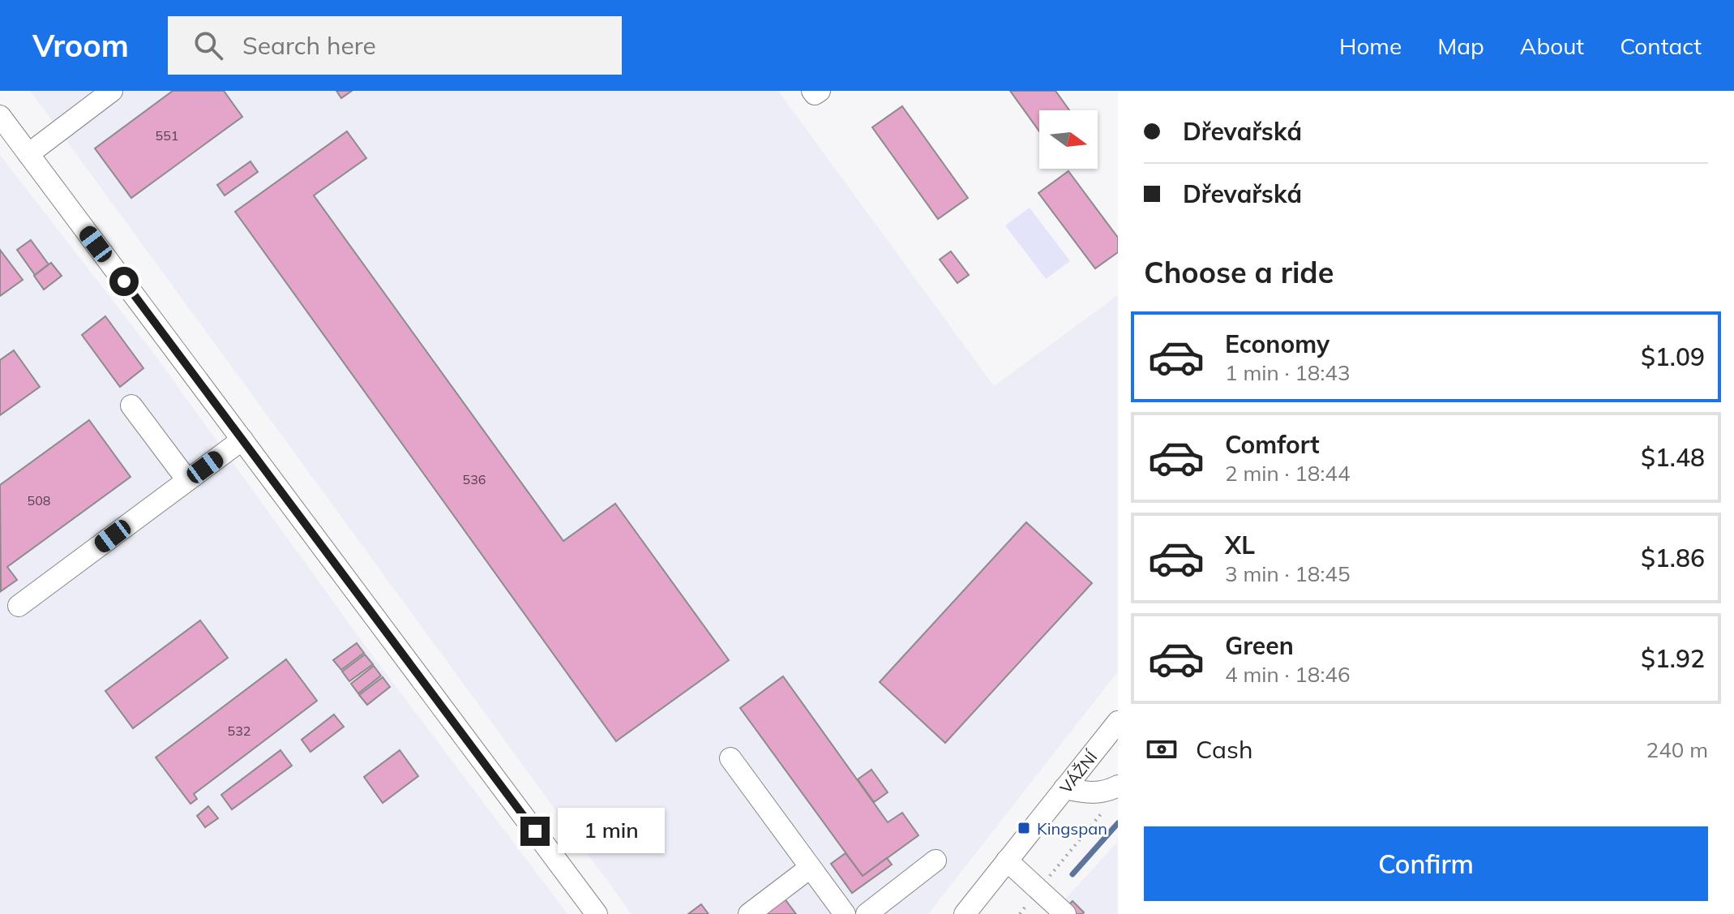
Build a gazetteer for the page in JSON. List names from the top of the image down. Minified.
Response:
{"streets":{"street":["VÁŽNÍ"]},"places":{"transit":["Kingspan"]},"house_numbers":["551","536","508","532"],"north":"right","page":{"header":"Vroom","search":"Search here","nav":["Home","Map","About","Contact"],"banner":["Dřevařská","Dřevařská"],"heading":"Choose a ride","list":[{"name":"Economy","note":"1 min · 18:43","value":"$1.09"},{"name":"Comfort","note":"2 min · 18:44","value":"$1.48"},{"name":"XL","note":"3 min · 18:45","value":"$1.86"},{"name":"Green","note":"4 min · 18:46","value":"$1.92"}],"pay":["Cash","240 m"],"bubble":"1 min","buttons":"Confirm"}}
